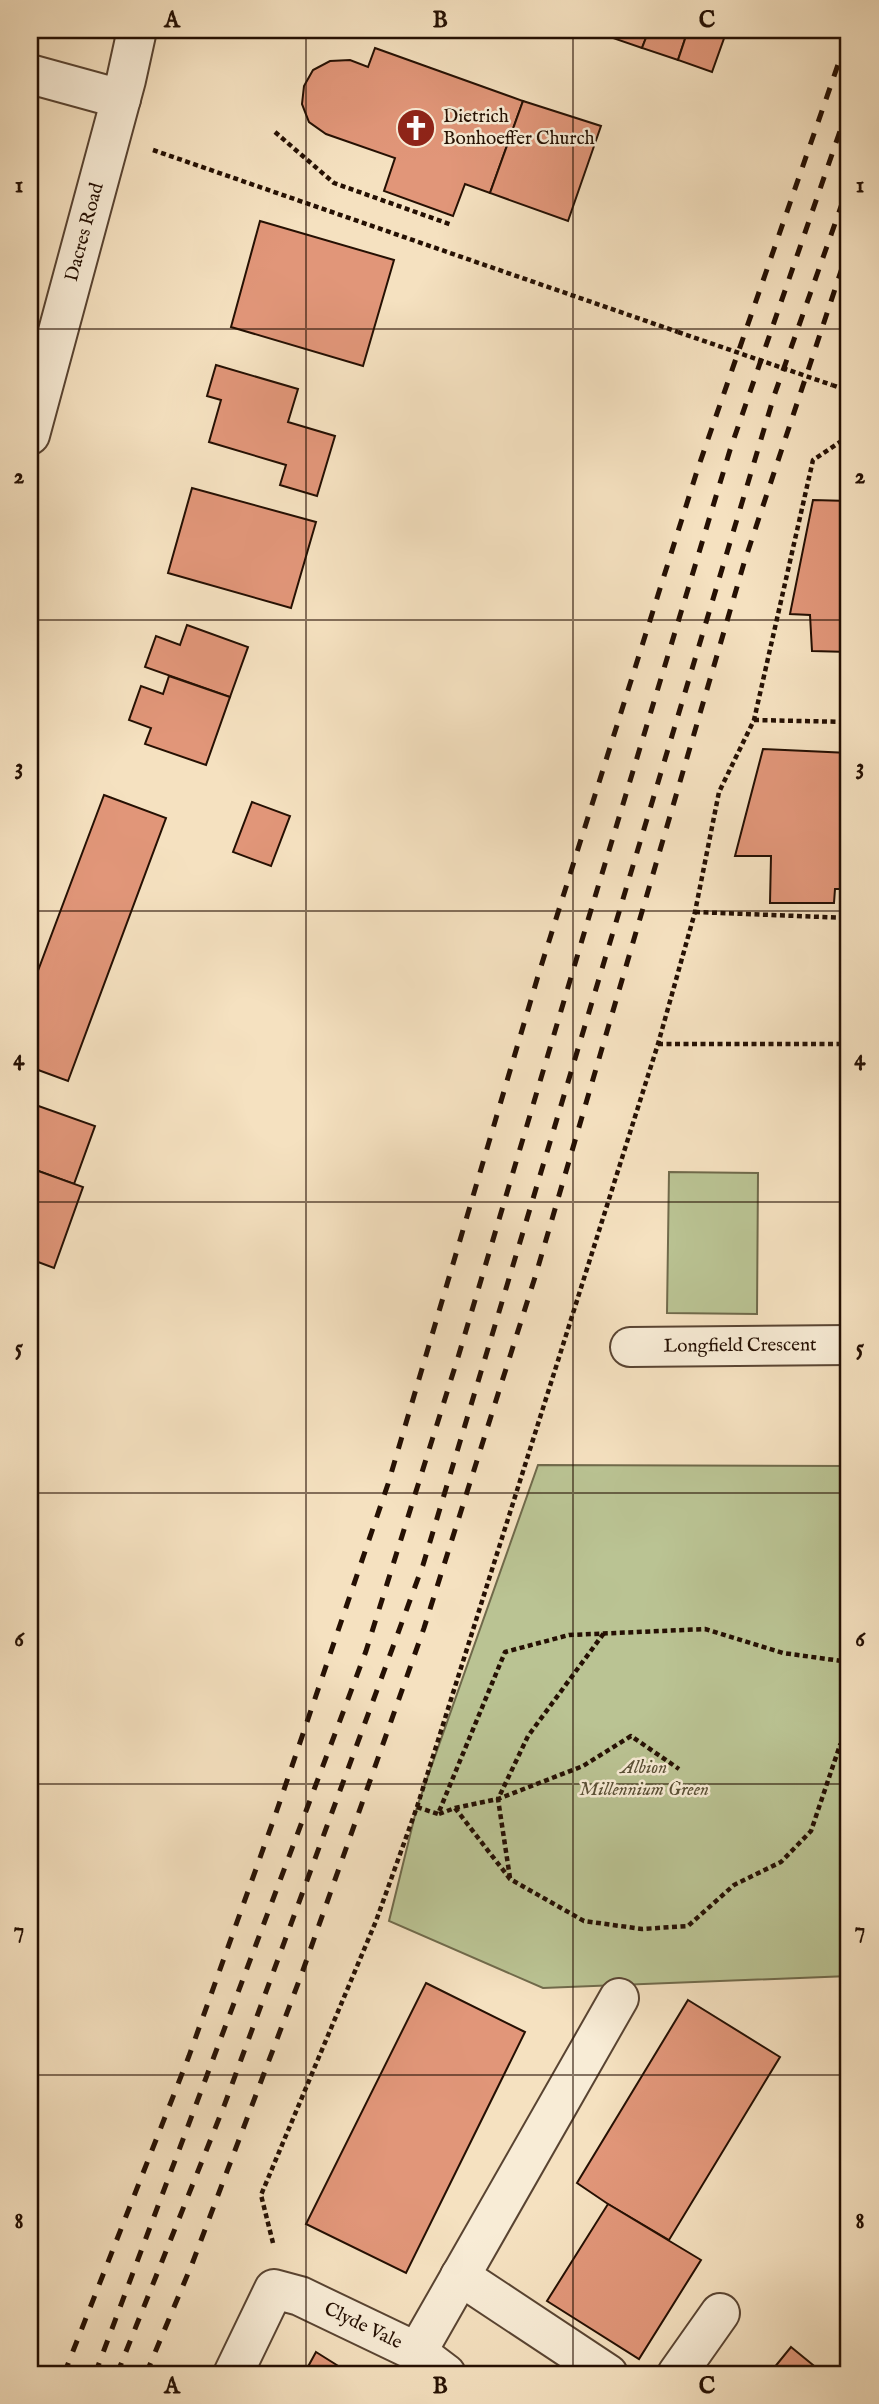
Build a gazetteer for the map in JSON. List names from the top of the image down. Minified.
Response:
{"streets":{"street":["Dacres Road","Longfield Crescent","Clyde Vale"]},"parks":["Albion Millennium Green"],"places":{"church":["Dietrich Bonhoeffer Church"]},"grid":{"columns":["A","B","C"],"rows":["1","2","3","4","5","6","7","8"]}}
